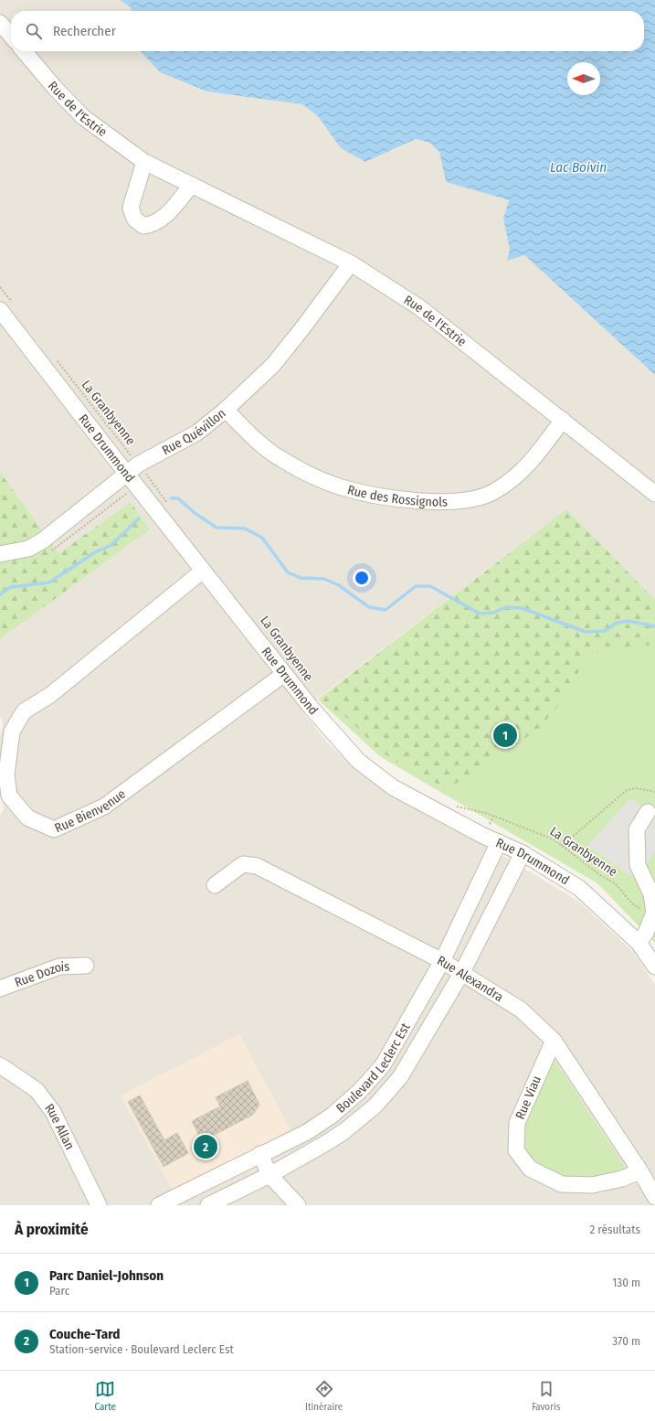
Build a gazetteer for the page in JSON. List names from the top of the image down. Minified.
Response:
{"streets":{"street":["Rue de l'Estrie","Rue Quévillon","Rue Drummond","Rue des Rossignols","Rue Bienvenue","Rue Dozois","Rue Alexandra","Boulevard Leclerc Est","Rue Viau","Rue Allan"],"path":["La Granbyenne"]},"crossings":[["Rue de l'Estrie","Rue Quévillon"],["Rue de l'Estrie","Rue des Rossignols"],["La Granbyenne","Rue Quévillon"],["La Granbyenne","Rue Drummond"],["Rue Quévillon","Rue Drummond"],["Rue Quévillon","Rue des Rossignols"],["Rue Drummond","Rue Bienvenue"],["Rue Drummond","Boulevard Leclerc Est"],["Rue Alexandra","Boulevard Leclerc Est"],["Rue Alexandra","Rue Viau"]],"water":["Lac Boivin"],"north":"left","page":{"search":"Rechercher","pins":["1","2"],"heading":["À proximité","2 résultats"],"list":[{"mark":"1","name":"Parc Daniel-Johnson","note":"Parc","value":"130 m"},{"mark":"2","name":"Couche-Tard","note":"Station-service · Boulevard Leclerc Est","value":"370 m"}],"nav":["Carte","Itinéraire","Favoris"]}}
